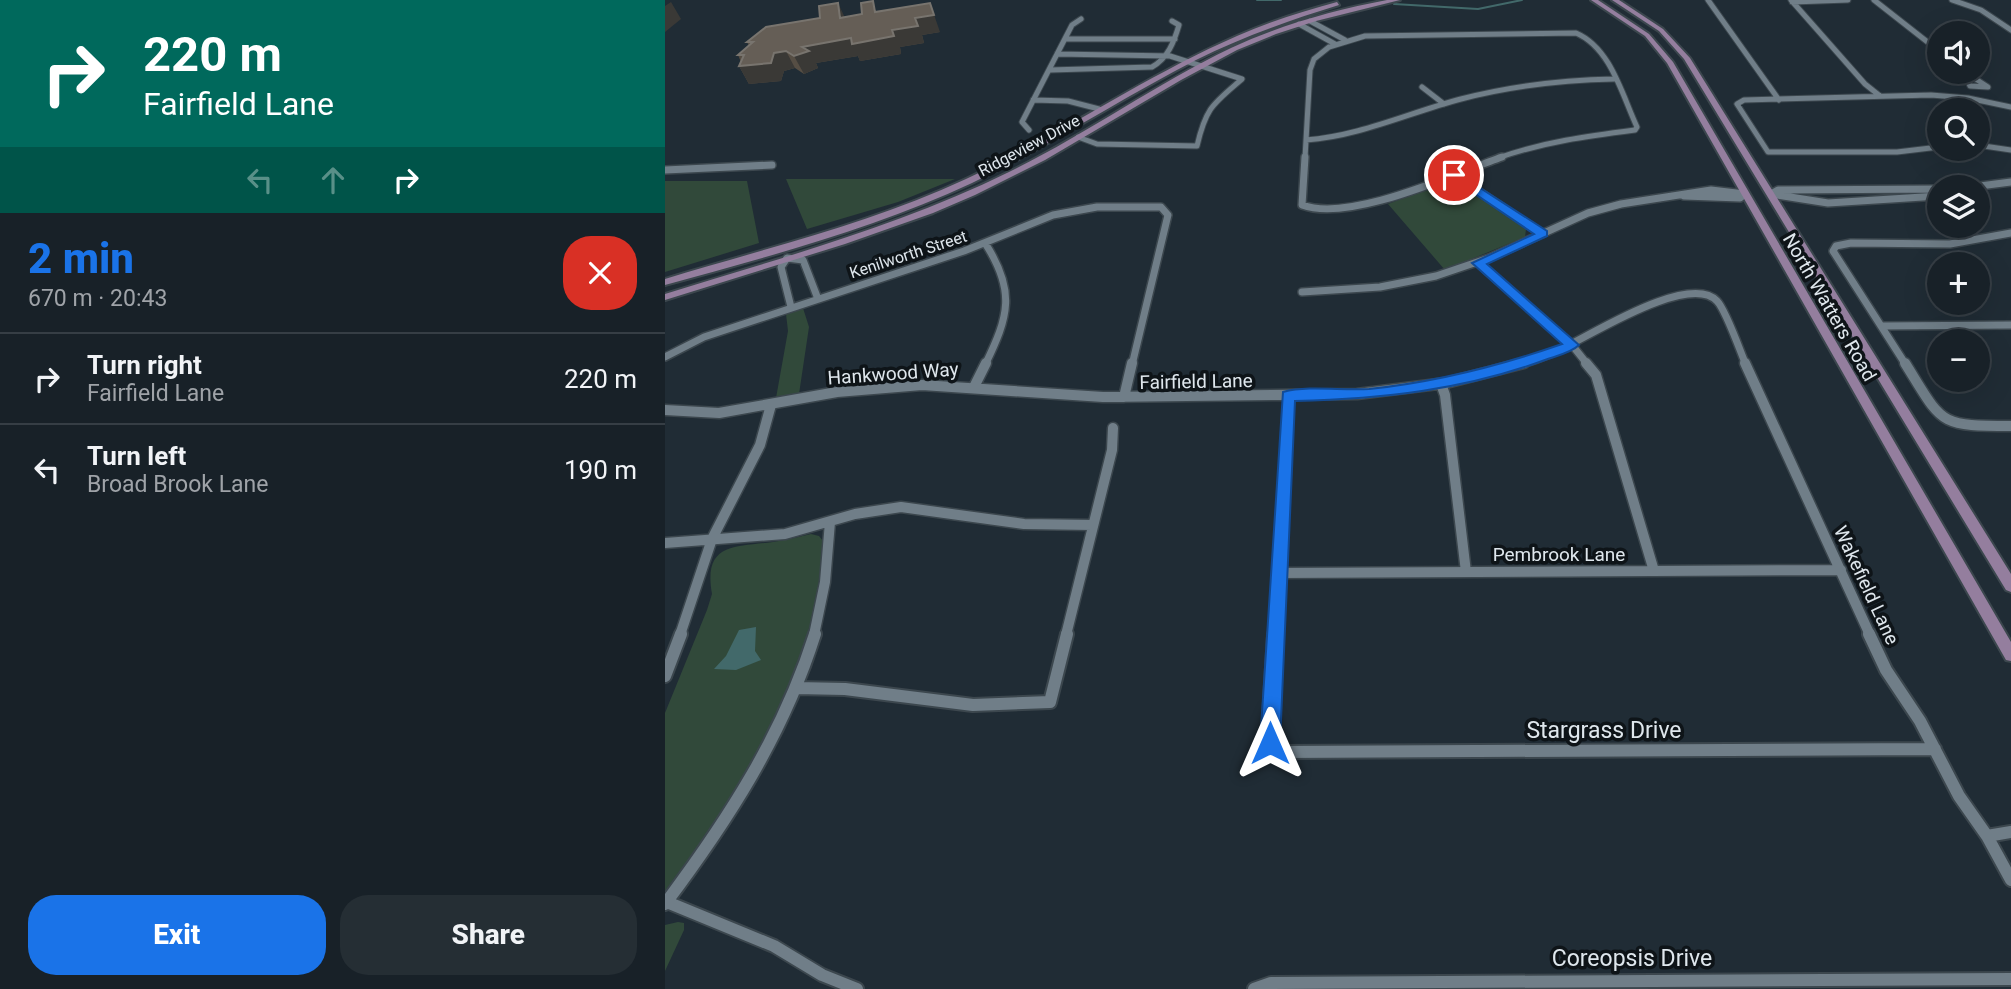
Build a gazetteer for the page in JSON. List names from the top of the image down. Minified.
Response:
{"streets":{"main road":["Ridgeview Drive","North Watters Road"],"street":["Kenilworth Street","Hankwood Way","Fairfield Lane","Pembrook Lane","Wakefield Lane","Stargrass Drive","Coreopsis Drive"]},"crossings":[["Kenilworth Street","Hankwood Way"],["Kenilworth Street","Fairfield Lane"],["Hankwood Way","Fairfield Lane"],["Fairfield Lane","Wakefield Lane"],["Pembrook Lane","Wakefield Lane"],["Pembrook Lane","Stargrass Drive"],["Wakefield Lane","Stargrass Drive"]],"page":{"turn":["220 m","Fairfield Lane"],"map_buttons":["+","−"],"heading":["2 min","670 m · 20:43"],"list":[{"name":"Turn right","note":"Fairfield Lane","value":"220 m"},{"name":"Turn left","note":"Broad Brook Lane","value":"190 m"}],"buttons":["Exit","Share"]}}
